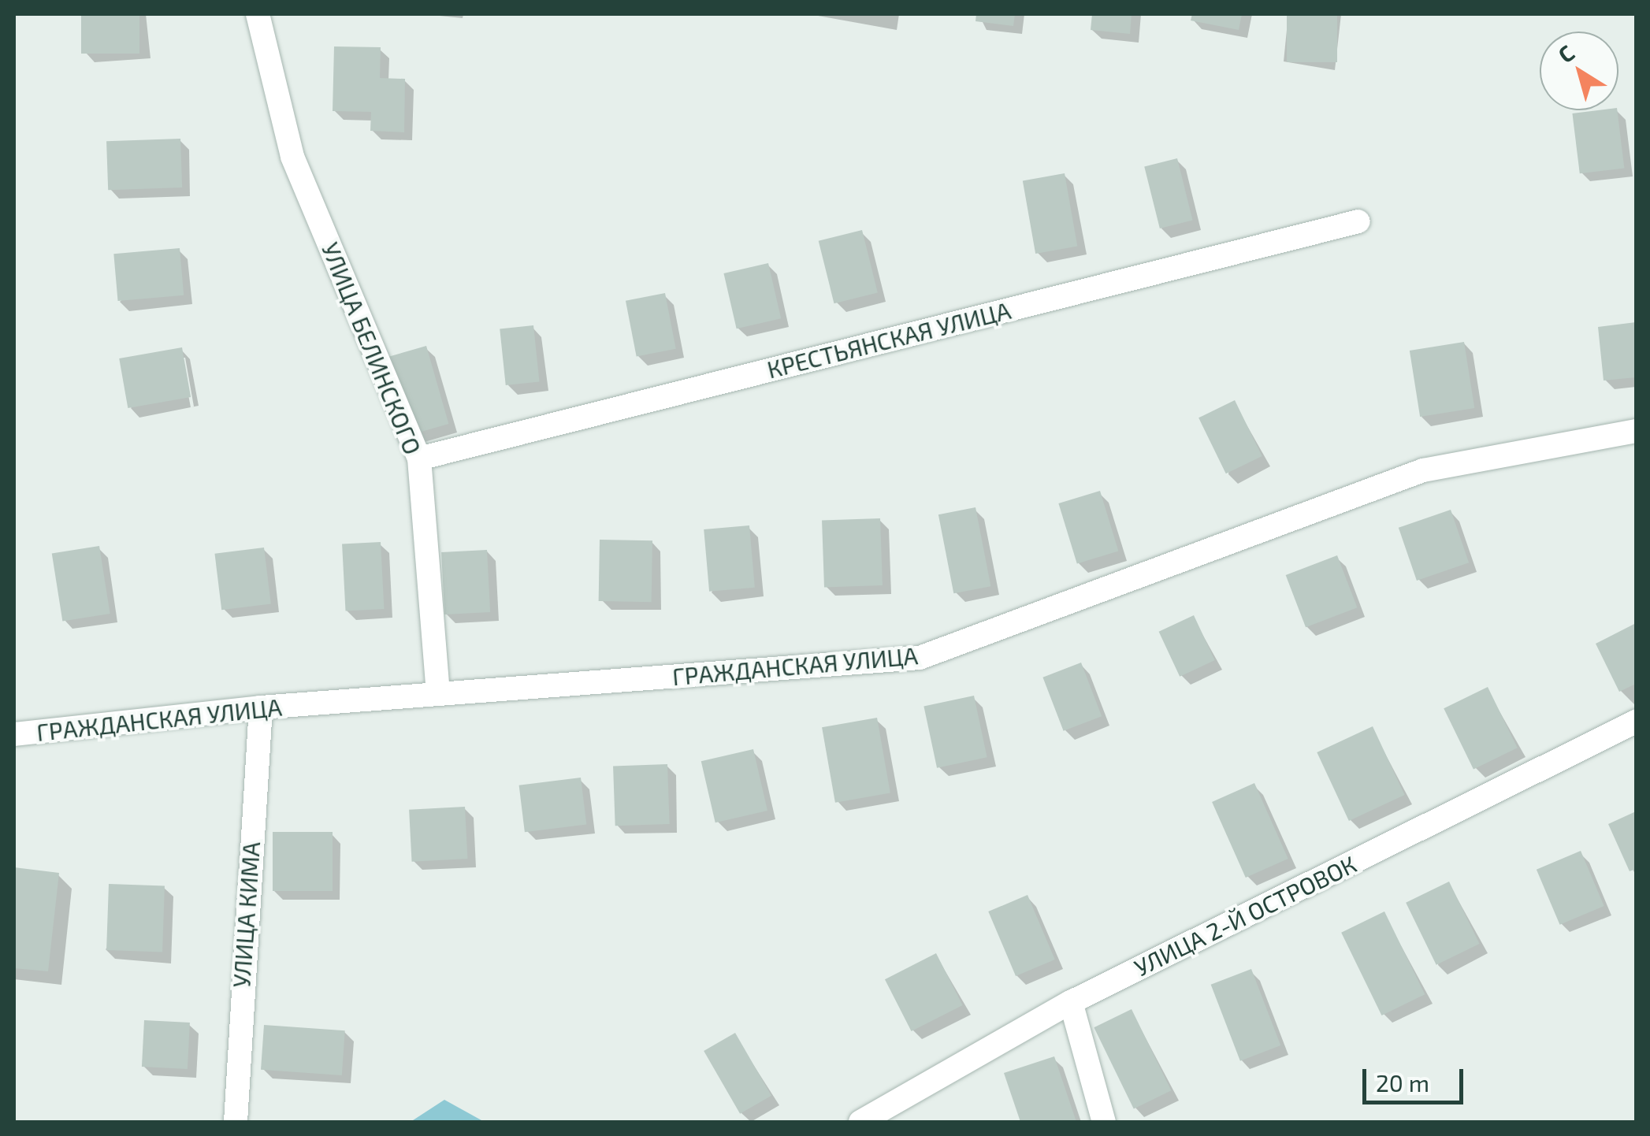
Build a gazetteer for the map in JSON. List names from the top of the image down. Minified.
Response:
{"streets":{"street":["КРЕСТЬЯНСКАЯ УЛИЦА","УЛИЦА БЕЛИНСКОГО","ГРАЖДАНСКАЯ УЛИЦА","УЛИЦА КИМА","УЛИЦА 2-Й ОСТРОВОК"]},"crossings":[["КРЕСТЬЯНСКАЯ УЛИЦА","УЛИЦА БЕЛИНСКОГО"],["УЛИЦА БЕЛИНСКОГО","ГРАЖДАНСКАЯ УЛИЦА"],["ГРАЖДАНСКАЯ УЛИЦА","УЛИЦА КИМА"]],"scale_bar":"20 m","north":"top left"}
